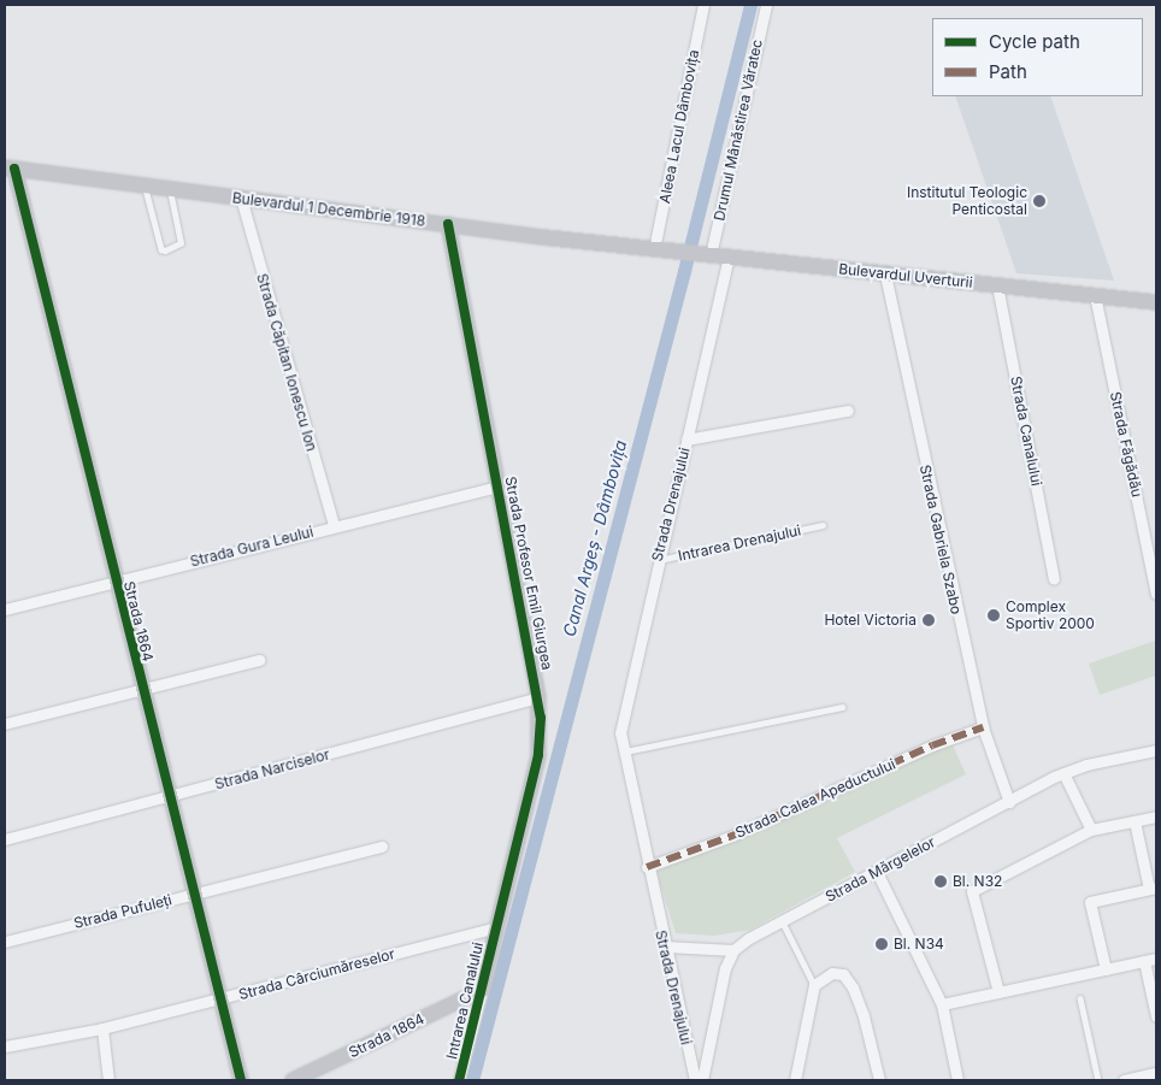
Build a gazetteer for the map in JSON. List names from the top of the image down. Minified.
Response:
{"streets":{"street":["Aleea Lacul Dâmbovița","Drumul Mânăstirea Văratec","Bulevardul 1 Decembrie 1918","Bulevardul Uverturii","Strada Căpitan Ionescu Ion","Strada Canalului","Strada Făgădău","Strada Drenajului","Strada Gabriela Szabo","Strada Gura Leului","Strada Profesor Emil Giurgea","Strada 1864","Strada Narciselor","Strada Calea Apeductului","Strada Mărgelelor","Strada Pufuleți","Strada Cârciumăreselor","Intrarea Canalului"],"lane":["Intrarea Drenajului"]},"crossings":[["Aleea Lacul Dâmbovița","Bulevardul 1 Decembrie 1918"],["Aleea Lacul Dâmbovița","Bulevardul Uverturii"],["Drumul Mânăstirea Văratec","Bulevardul Uverturii"],["Bulevardul 1 Decembrie 1918","Bulevardul Uverturii"],["Bulevardul 1 Decembrie 1918","Strada Căpitan Ionescu Ion"],["Bulevardul 1 Decembrie 1918","Strada Profesor Emil Giurgea"],["Bulevardul 1 Decembrie 1918","Strada 1864"],["Bulevardul Uverturii","Strada Canalului"],["Bulevardul Uverturii","Strada Făgădău"],["Bulevardul Uverturii","Strada Drenajului"],["Bulevardul Uverturii","Strada Gabriela Szabo"],["Strada Căpitan Ionescu Ion","Strada Gura Leului"],["Strada Drenajului","Intrarea Drenajului"],["Strada Drenajului","Strada Calea Apeductului"],["Strada Gabriela Szabo","Strada Calea Apeductului"],["Strada Gabriela Szabo","Strada Mărgelelor"],["Strada Gura Leului","Strada Profesor Emil Giurgea"],["Strada Gura Leului","Strada 1864"],["Strada Profesor Emil Giurgea","Strada Narciselor"],["Strada Profesor Emil Giurgea","Strada Cârciumăreselor"],["Strada Profesor Emil Giurgea","Intrarea Canalului"],["Strada 1864","Strada Narciselor"],["Strada 1864","Strada Pufuleți"],["Strada 1864","Strada Cârciumăreselor"],["Strada 1864","Intrarea Canalului"],["Strada Cârciumăreselor","Intrarea Canalului"]],"water":["Canal Argeș - Dâmbovița"],"places":["Institutul Teologic Penticostal","Complex Sportiv 2000","Hotel Victoria","Bl. N32","Bl. N34"],"legend":["Cycle path","Path"]}
